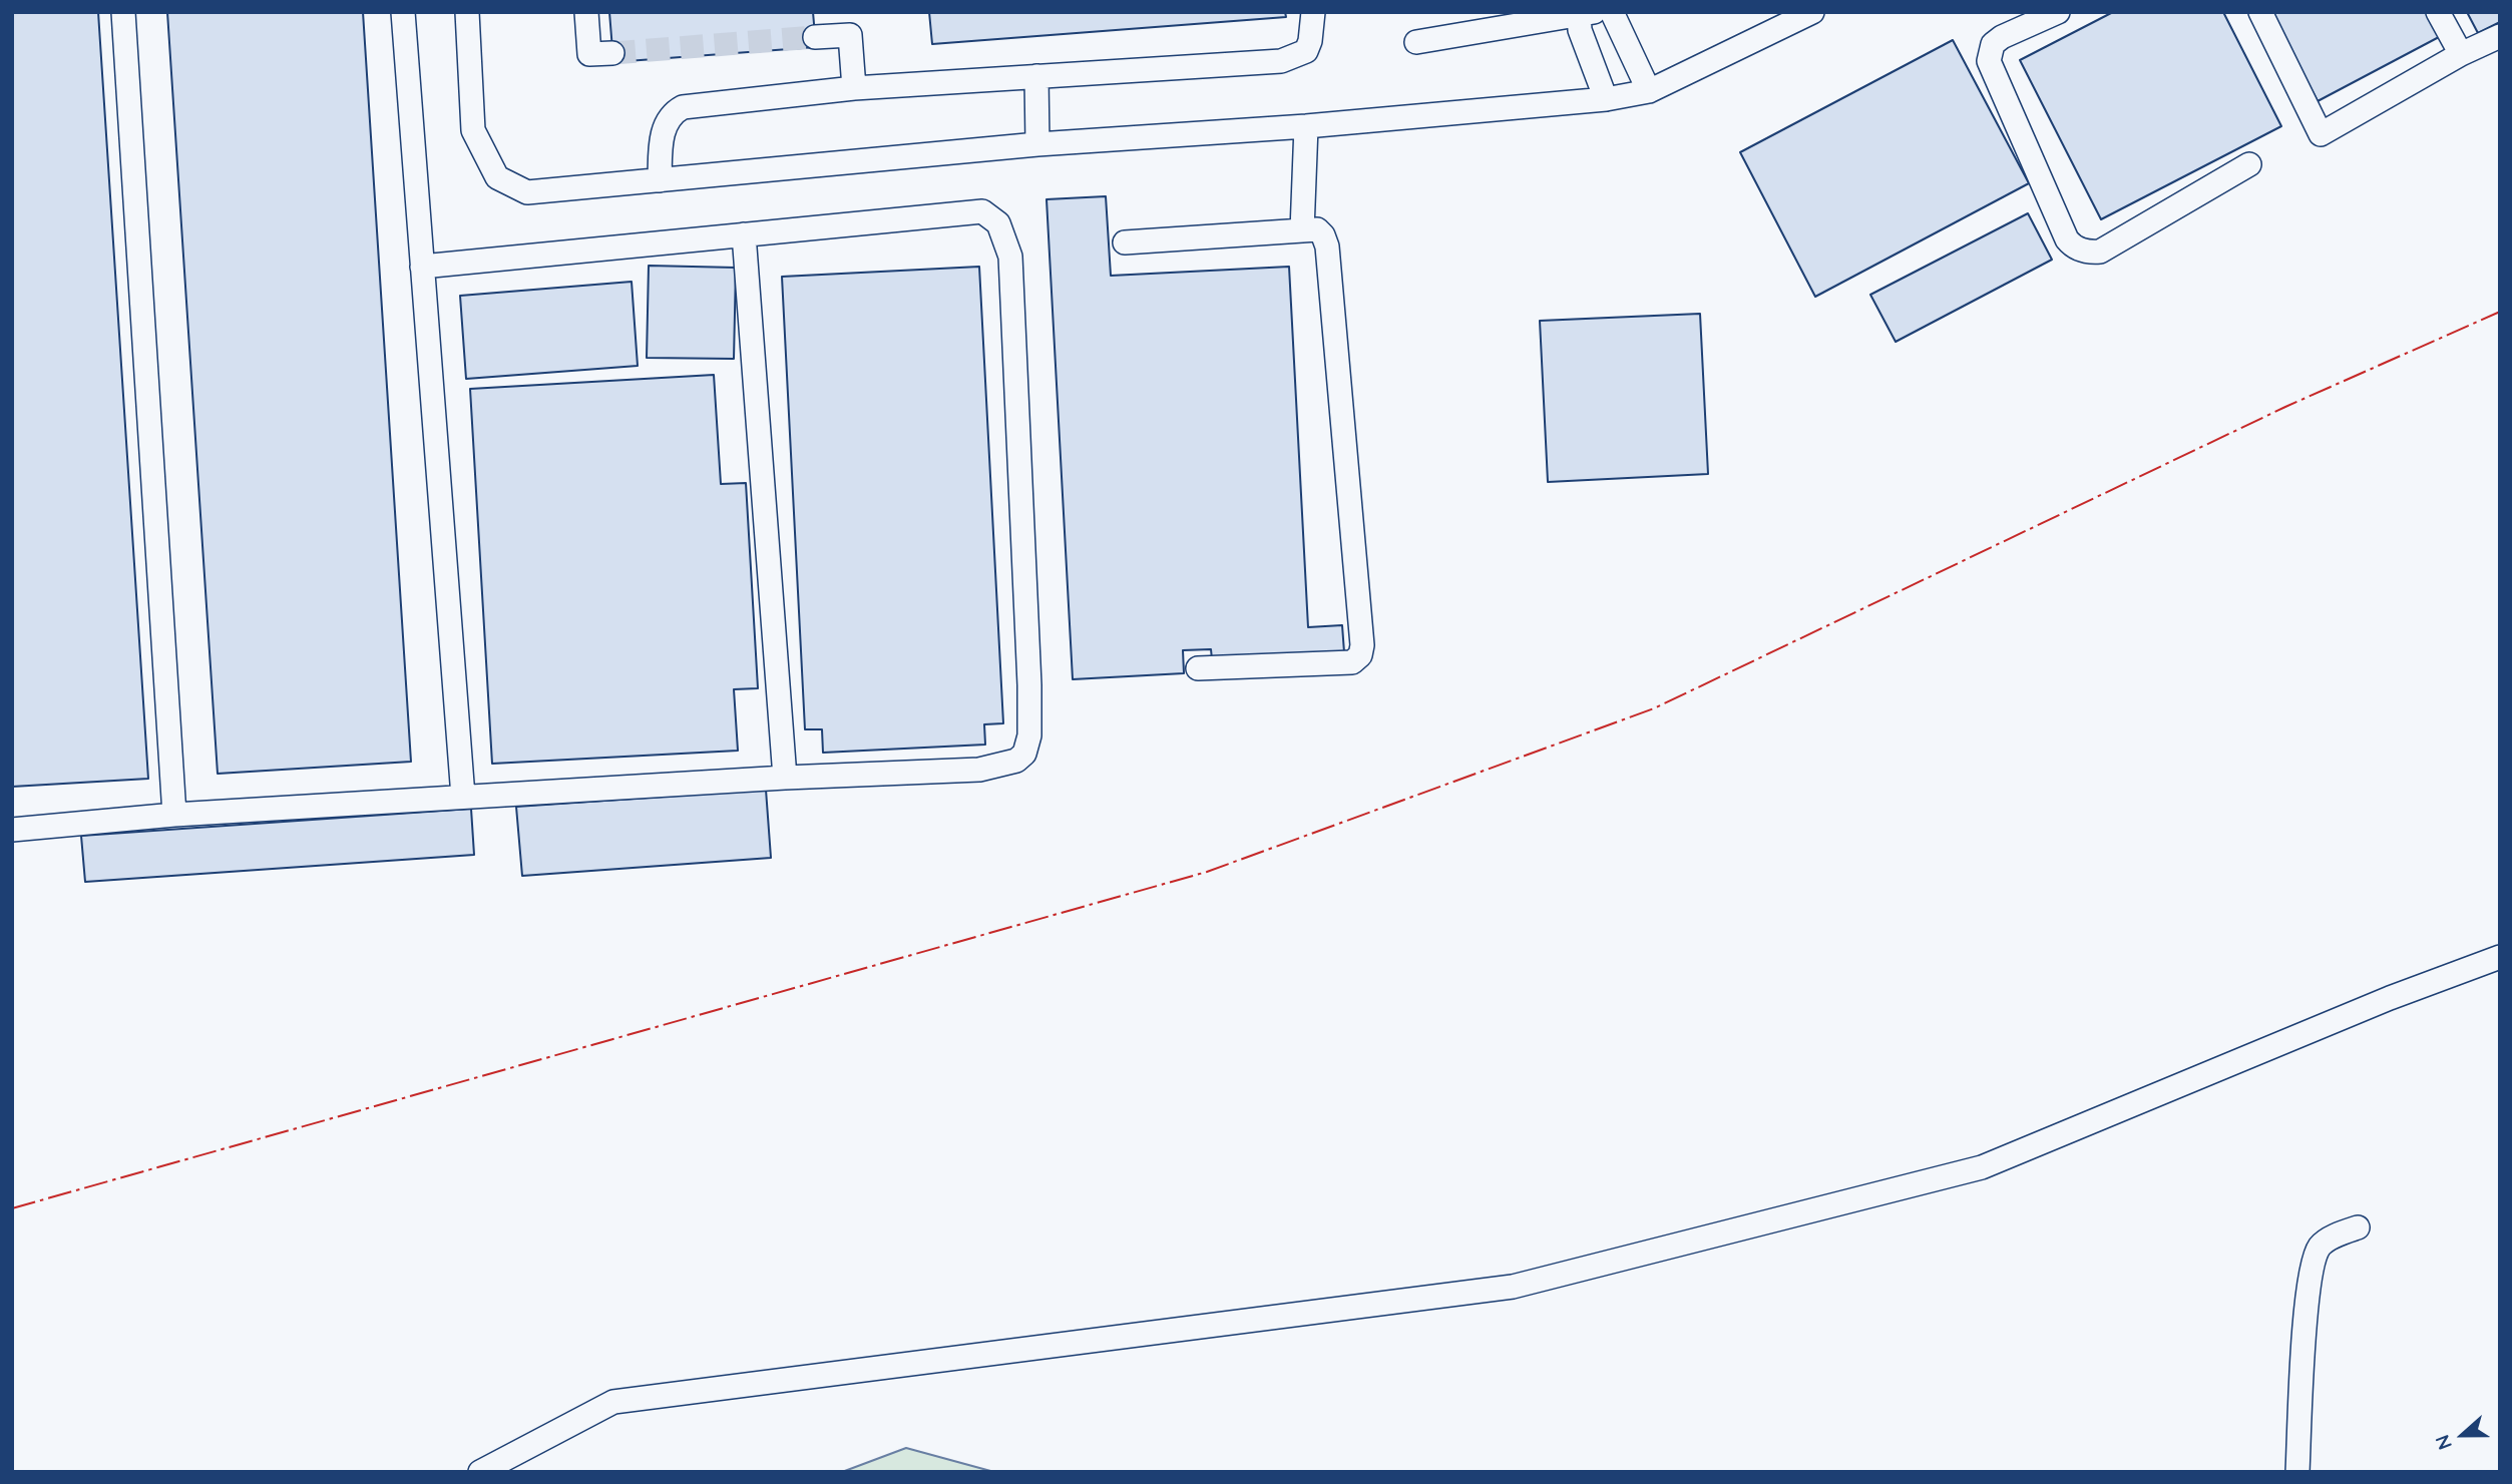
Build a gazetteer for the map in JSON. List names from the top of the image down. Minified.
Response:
{"north":"left"}
